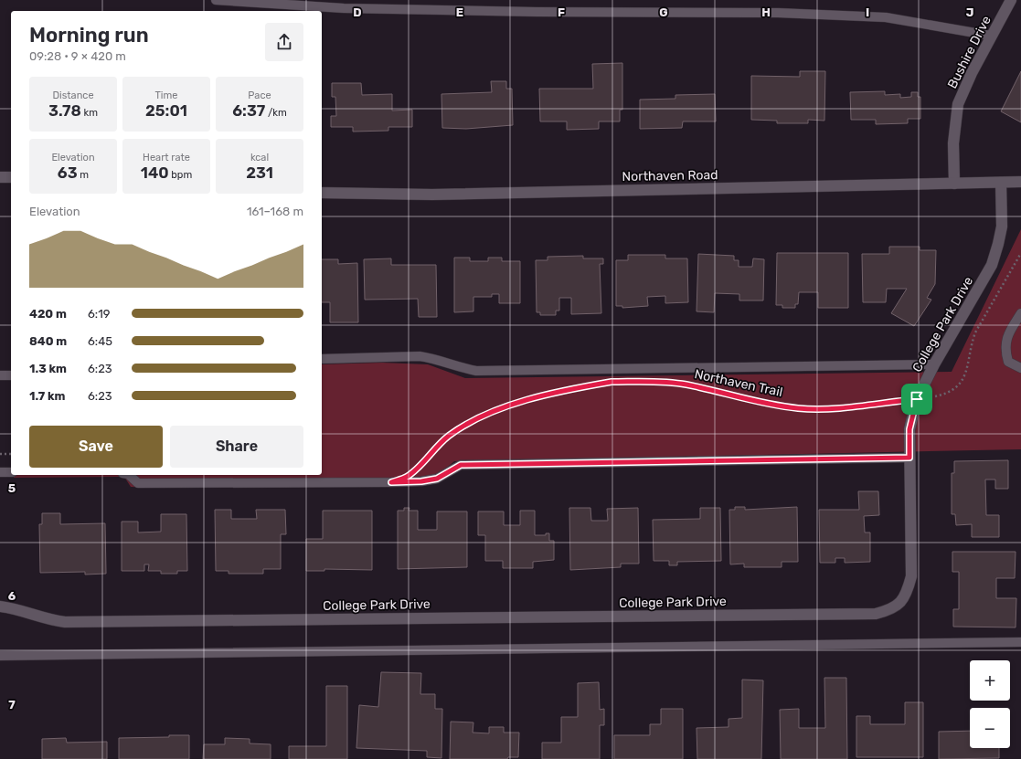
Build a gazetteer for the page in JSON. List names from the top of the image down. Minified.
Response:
{"streets":{"street":["Bushire Drive","Northaven Road","College Park Drive"],"path":["Northaven Trail"]},"crossings":[["Bushire Drive","Northaven Road"],["Northaven Road","College Park Drive"],["College Park Drive","Northaven Trail"]],"page":{"heading":["Morning run","09:28 · 9 × 420 m"],"stats":[["Distance","3.78 km"],["Time","25:01"],["Pace","6:37 /km"],["Elevation","63 m"],["Heart rate","140 bpm"],["kcal","231"]],"chart":["Elevation","161–168 m"],"list":[{"name":"420 m","note":"6:19"},{"name":"840 m","note":"6:45"},{"name":"1.3 km","note":"6:23"},{"name":"1.7 km","note":"6:23"}],"buttons":["Save","Share"],"map_buttons":["+","−"]},"grid":{"columns":["D","E","F","G","H","I","J"],"rows":["5","6","7"]}}
